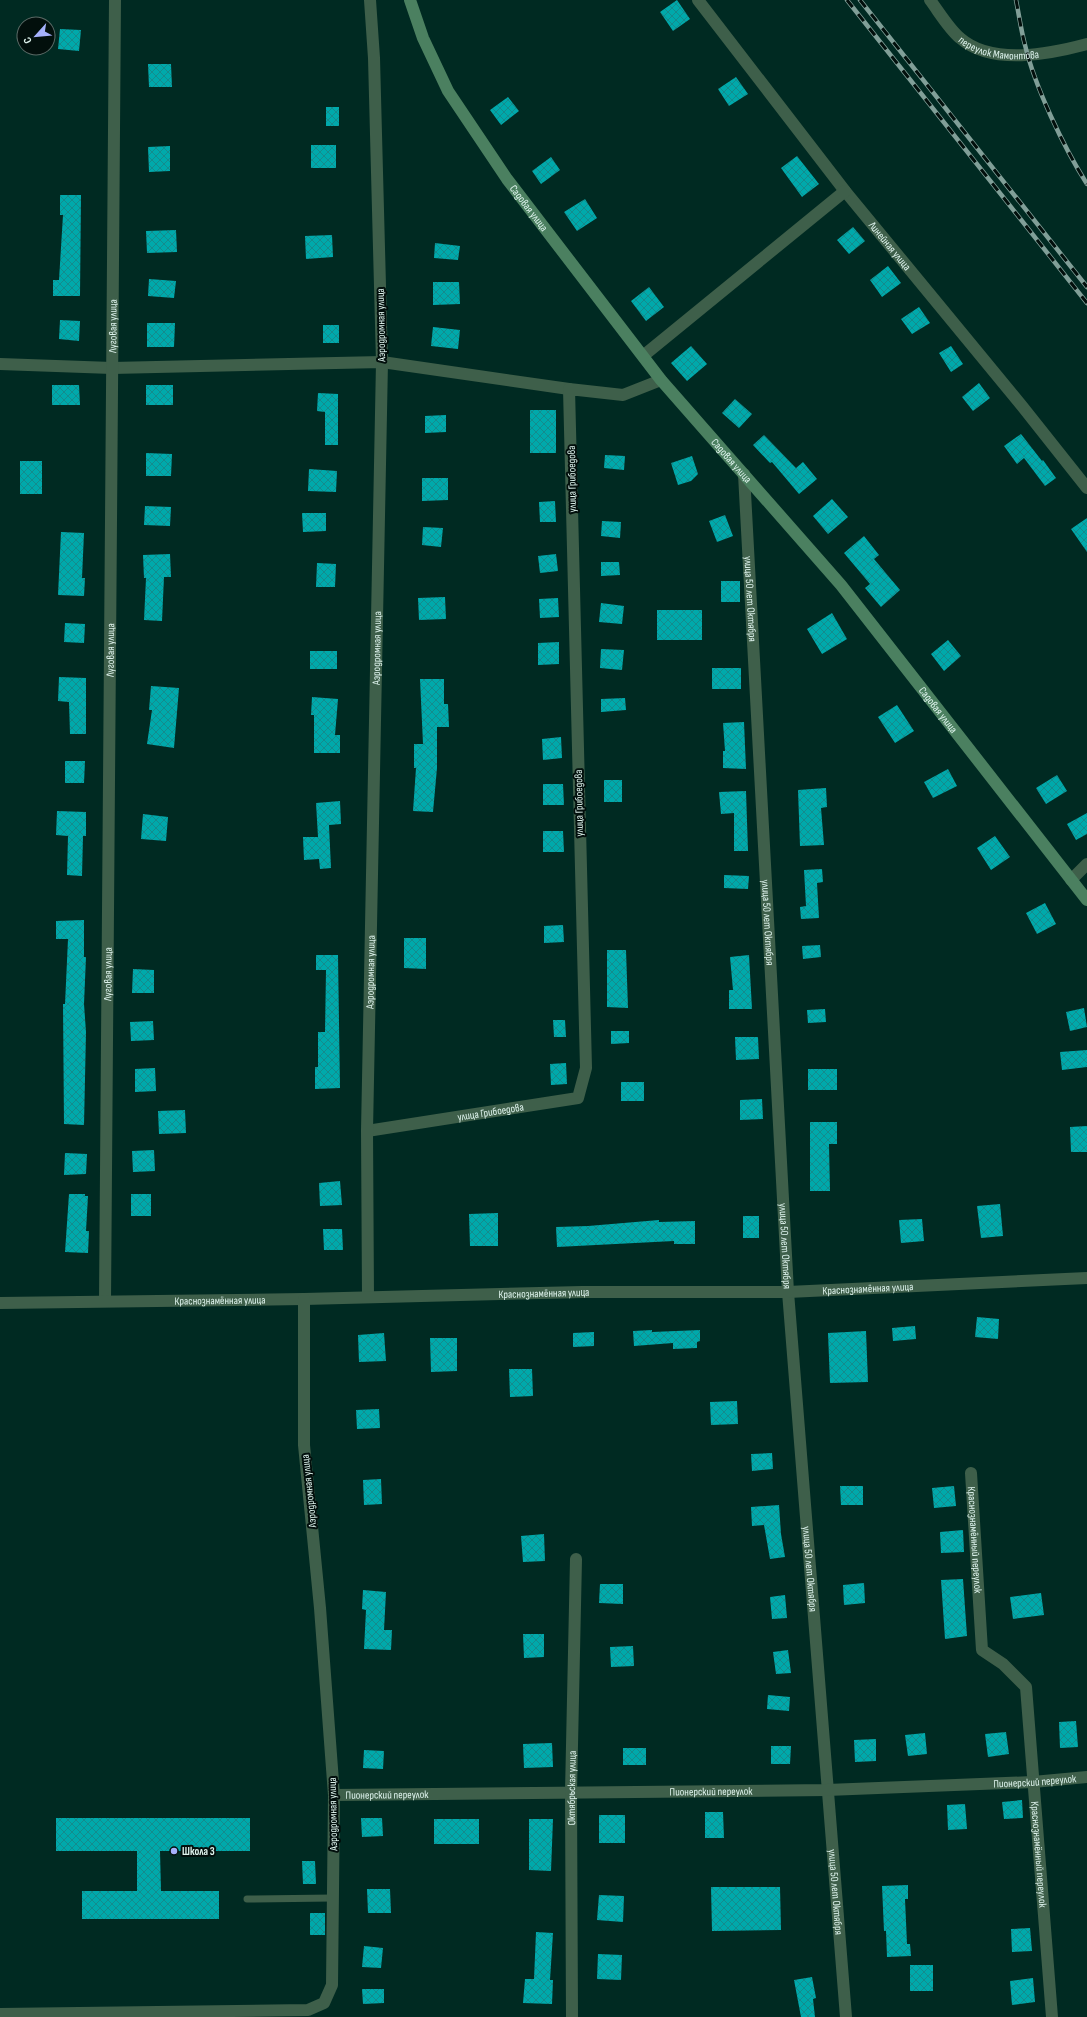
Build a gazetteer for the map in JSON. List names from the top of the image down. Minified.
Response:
{"streets":{"street":["переулок Мамонтова","Садовая улица","Линейная улица","Аэродромная улица","Луговая улица","улица Грибоедова","улица 50 лет Октября","Краснознамённая улица","Краснознамённый переулок","Пионерский переулок","Октябрьская улица"]},"crossings":[["Садовая улица","улица 50 лет Октября"],["Аэродромная улица","улица Грибоедова"],["Аэродромная улица","Краснознамённая улица"],["Аэродромная улица","Пионерский переулок"],["Луговая улица","Краснознамённая улица"],["улица 50 лет Октября","Краснознамённая улица"],["улица 50 лет Октября","Пионерский переулок"],["Краснознамённый переулок","Пионерский переулок"],["Пионерский переулок","Октябрьская улица"]],"places":["Школа 3"],"north":"bottom left"}
